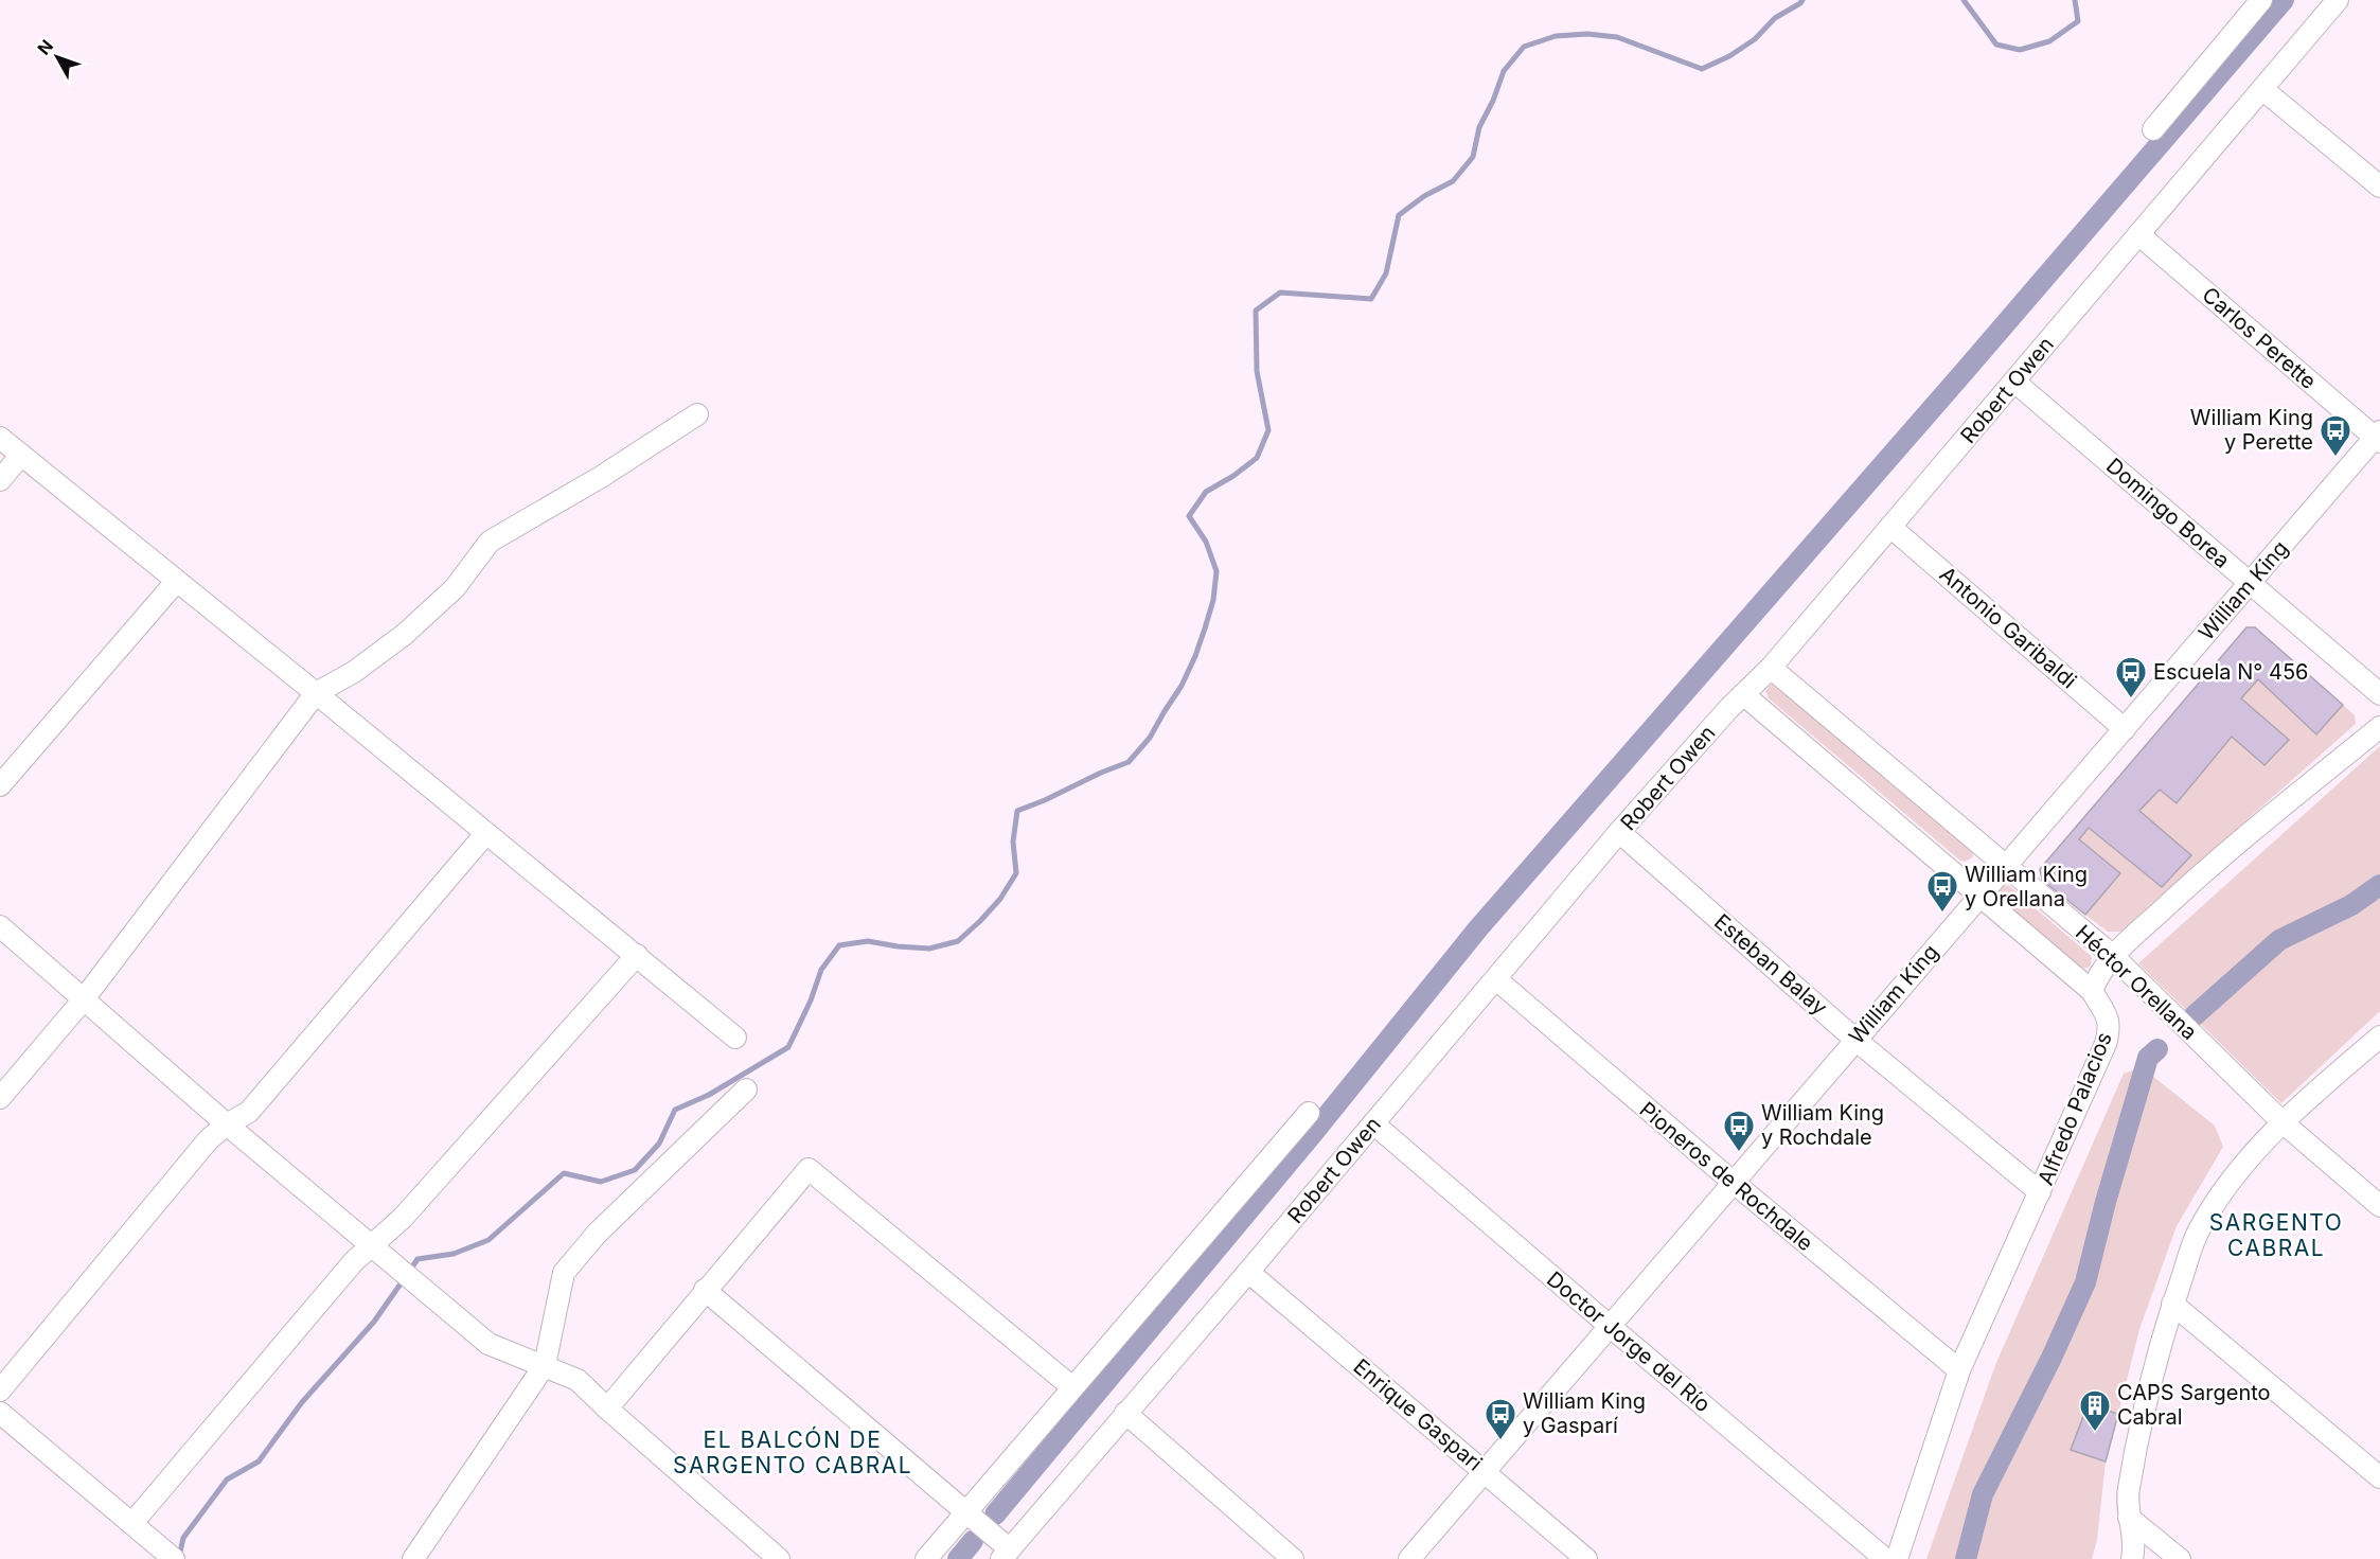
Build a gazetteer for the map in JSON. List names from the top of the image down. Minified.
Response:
{"streets":{"street":["Carlos Perette","Robert Owen","Domingo Borea","William King","Antonio Garibaldi","Esteban Balay","Héctor Orellana","Alfredo Palacios","Pioneros de Rochdale","Doctor Jorge del Río","Enrique Gaspari"]},"crossings":[["Carlos Perette","Robert Owen"],["Carlos Perette","William King"],["Robert Owen","Domingo Borea"],["Robert Owen","Antonio Garibaldi"],["Robert Owen","Esteban Balay"],["Robert Owen","Héctor Orellana"],["Robert Owen","Pioneros de Rochdale"],["Robert Owen","Doctor Jorge del Río"],["Robert Owen","Enrique Gaspari"],["Domingo Borea","William King"],["William King","Antonio Garibaldi"],["William King","Esteban Balay"],["William King","Héctor Orellana"],["William King","Pioneros de Rochdale"],["William King","Doctor Jorge del Río"],["William King","Enrique Gaspari"],["Esteban Balay","Alfredo Palacios"],["Héctor Orellana","Alfredo Palacios"],["Alfredo Palacios","Pioneros de Rochdale"]],"districts":["SARGENTO CABRAL","EL BALCÓN DE SARGENTO CABRAL"],"places":{"bus stop":["William King y Perette","Escuela N° 456","William King y Orellana","William King y Rochdale","William King y Gasparí"],"building":["CAPS Sargento Cabral"]},"north":"top left"}
